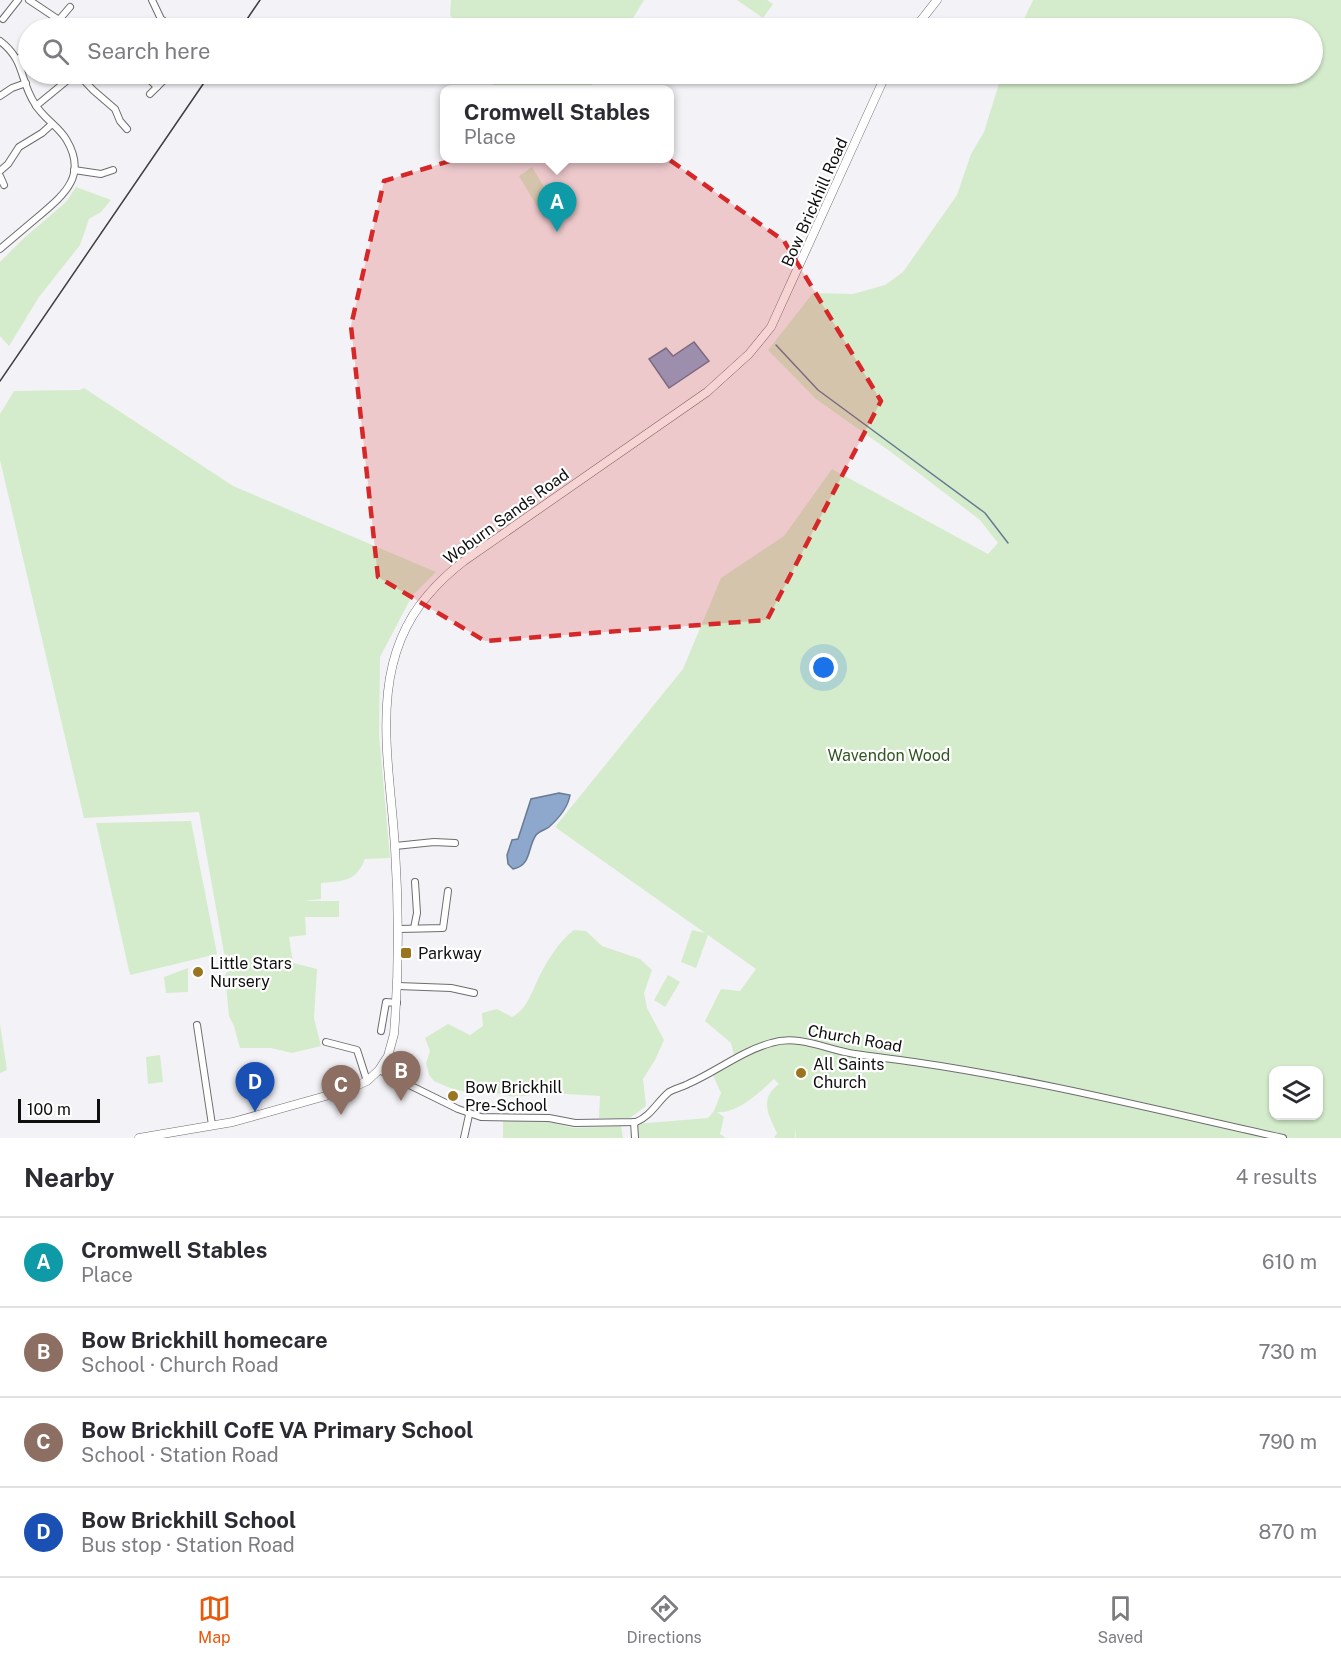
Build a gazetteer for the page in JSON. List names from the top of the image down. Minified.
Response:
{"streets":{"street":["Bow Brickhill Road","Woburn Sands Road","Church Road"]},"crossings":[["Bow Brickhill Road","Woburn Sands Road"]],"parks":["Wavendon Wood"],"places":{"transit":["Parkway"],"other":["Little Stars Nursery","All Saints Church","Bow Brickhill Pre-School"]},"scale_bar":"100 m","page":{"search":"Search here","popup":["Cromwell Stables","Place"],"pins":["A","B","D","C"],"scale":"100 m","heading":["Nearby","4 results"],"list":[{"mark":"A","name":"Cromwell Stables","note":"Place","value":"610 m"},{"mark":"B","name":"Bow Brickhill homecare","note":"School · Church Road","value":"730 m"},{"mark":"C","name":"Bow Brickhill CofE VA Primary School","note":"School · Station Road","value":"790 m"},{"mark":"D","name":"Bow Brickhill School","note":"Bus stop · Station Road","value":"870 m"}],"nav":["Map","Directions","Saved"]}}
